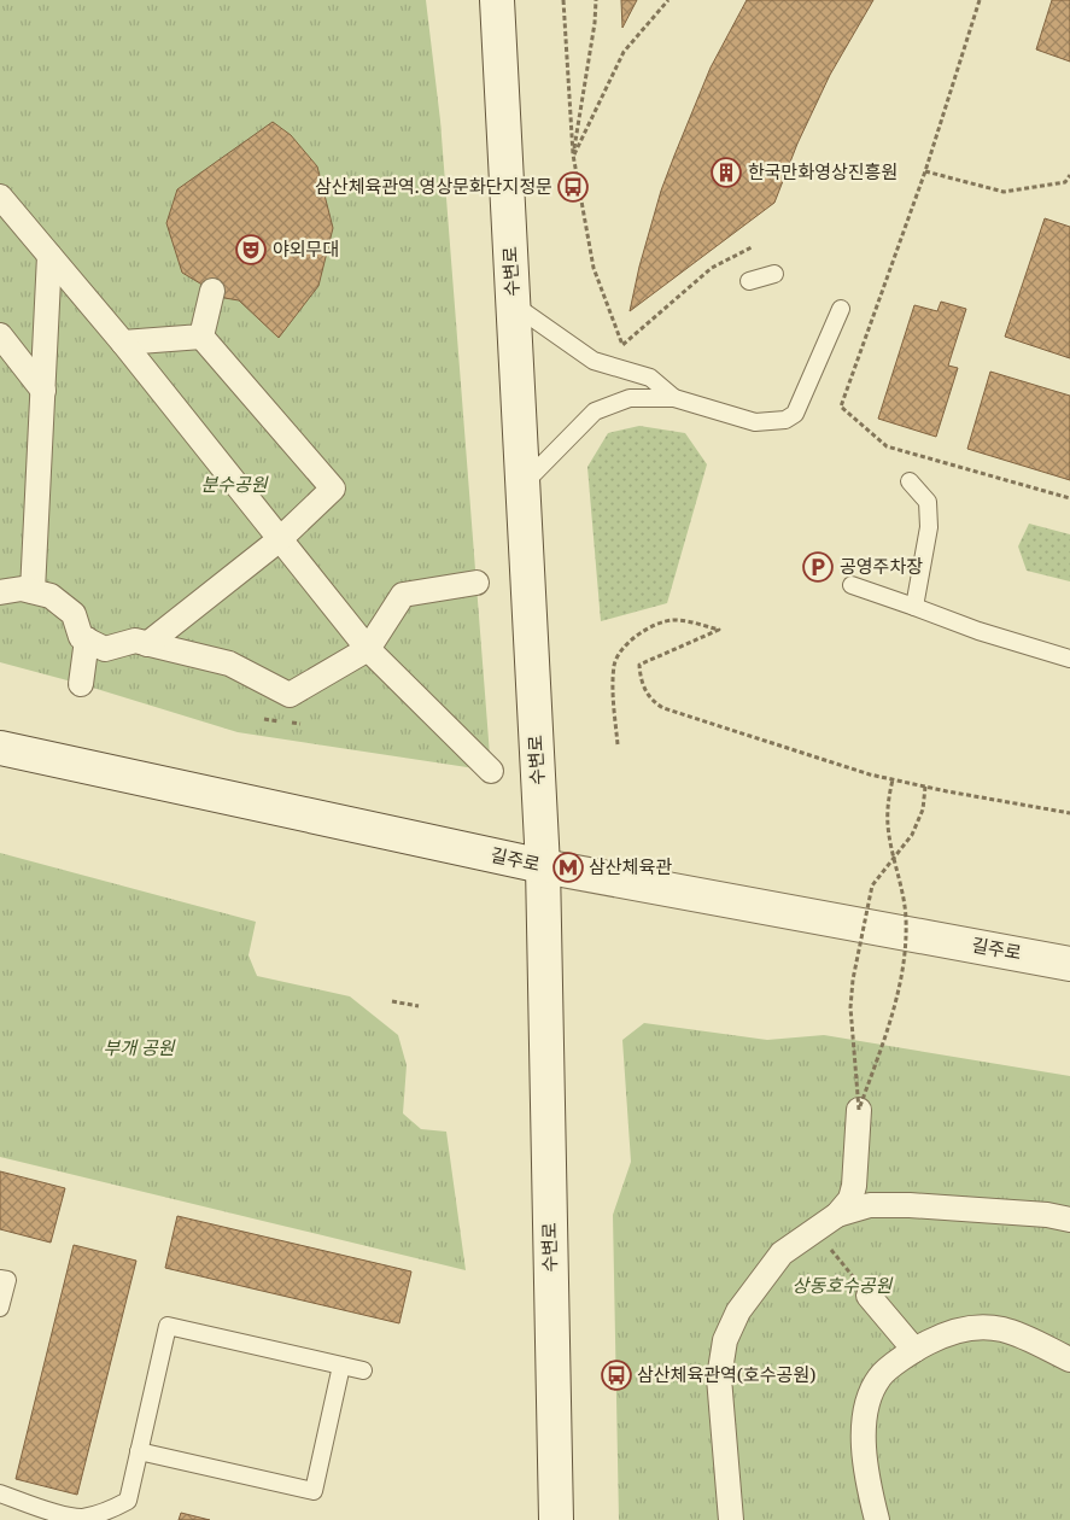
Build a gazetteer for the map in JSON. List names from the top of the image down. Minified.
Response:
{"streets":{"main road":["수변로","길주로"]},"crossings":[["수변로","길주로"]],"parks":["분수공원","부개 공원","상동호수공원"],"places":{"building":["한국만화영상진흥원"],"bus stop":["삼산체육관역.영상문화단지정문","삼산체육관역(호수공원)"],"theatre":["야외무대"],"parking":["공영주차장"],"metro station":["삼산체육관"]}}
